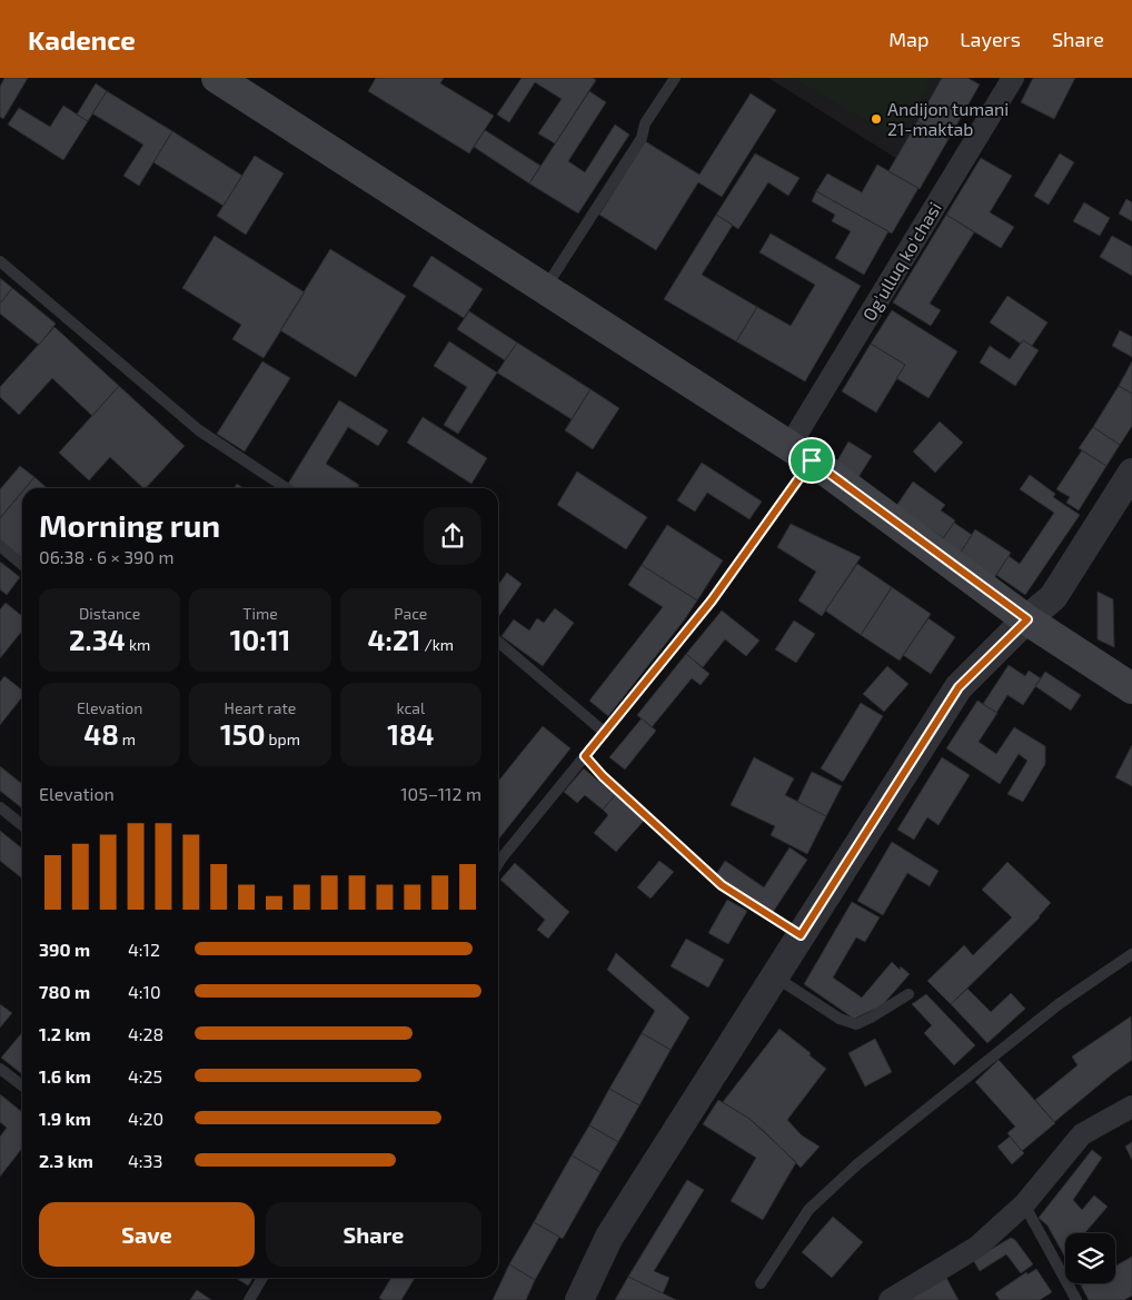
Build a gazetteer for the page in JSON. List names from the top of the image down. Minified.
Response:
{"streets":{"street":["Og'ulluq ko'chasi"]},"places":["Andijon tumani 21-maktab"],"page":{"header":"Kadence","nav":["Map","Layers","Share"],"heading":["Morning run","06:38 · 6 × 390 m"],"stats":[["Distance","2.34 km"],["Time","10:11"],["Pace","4:21 /km"],["Elevation","48 m"],["Heart rate","150 bpm"],["kcal","184"]],"chart":["Elevation","105–112 m"],"list":[{"name":"390 m","note":"4:12"},{"name":"780 m","note":"4:10"},{"name":"1.2 km","note":"4:28"},{"name":"1.6 km","note":"4:25"},{"name":"1.9 km","note":"4:20"},{"name":"2.3 km","note":"4:33"}],"buttons":["Save","Share"]}}
